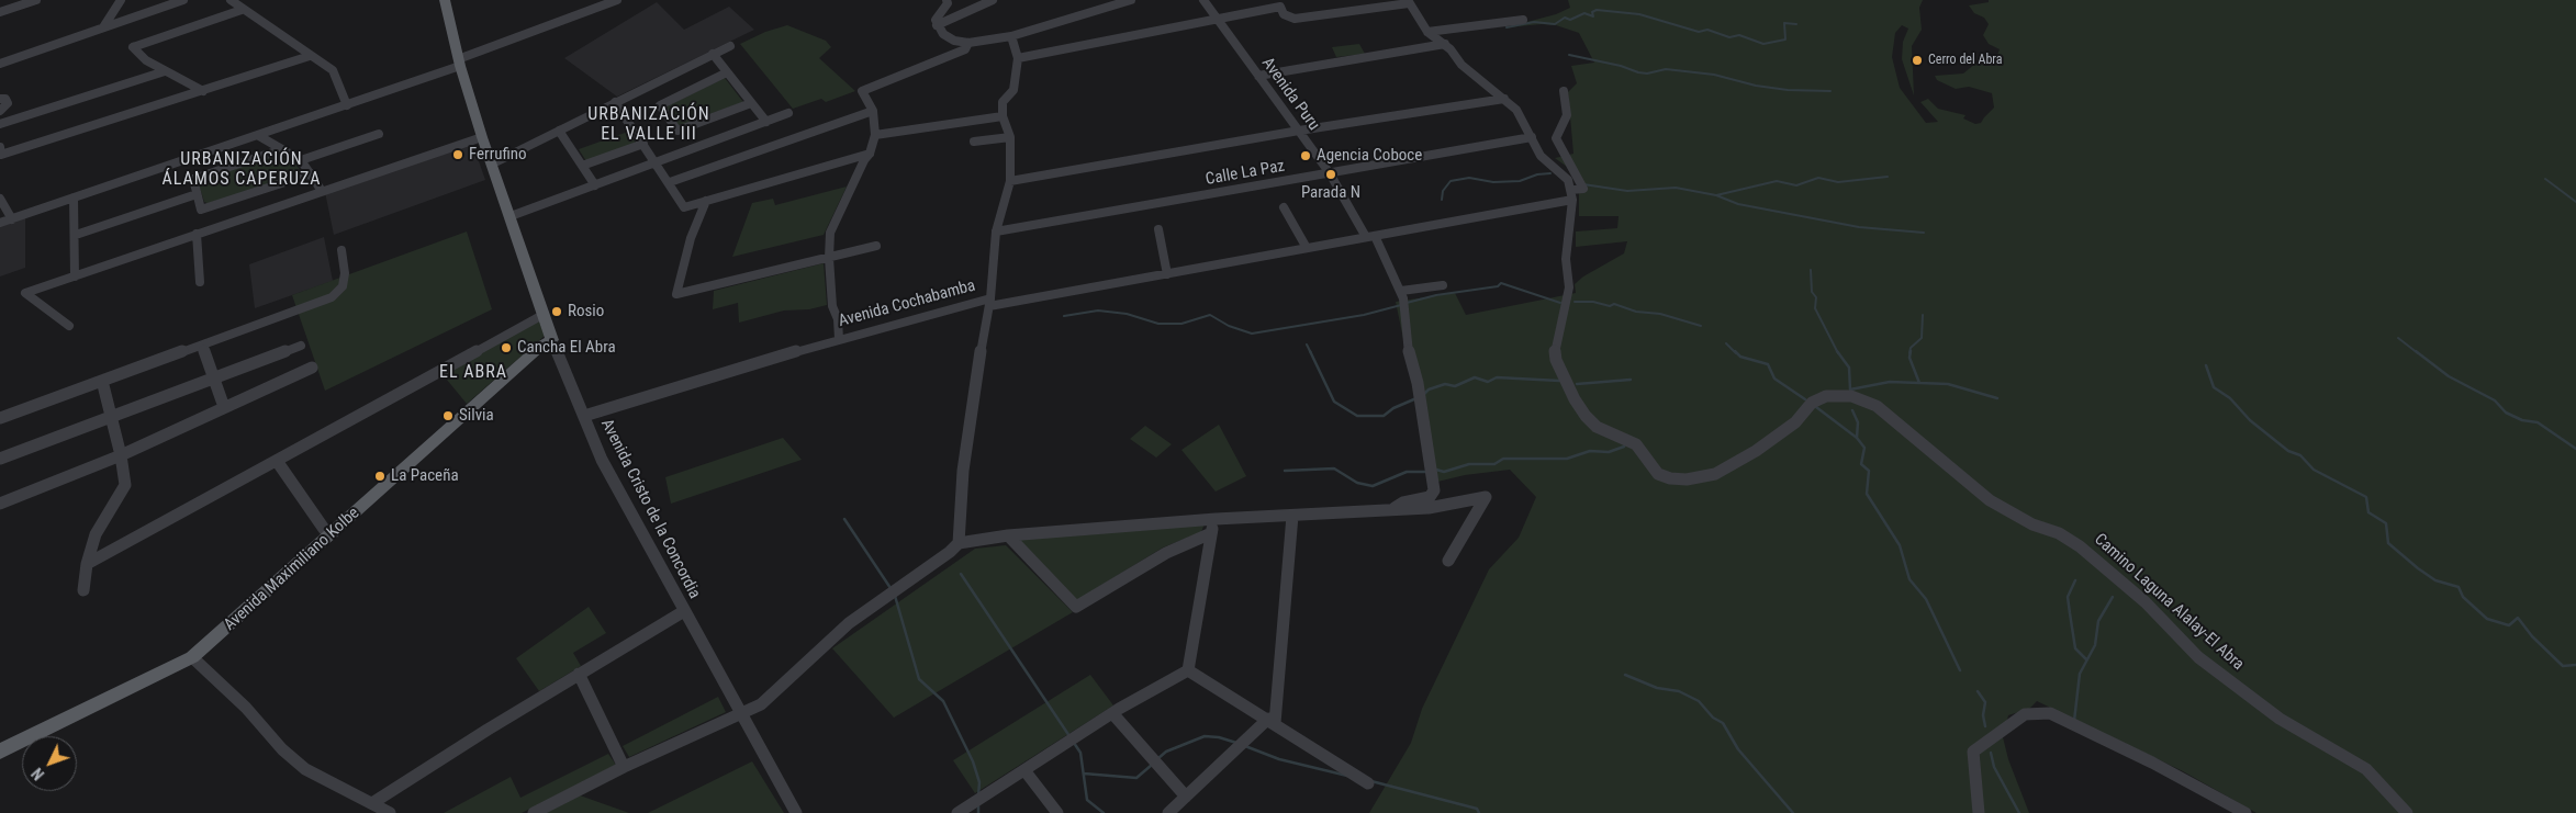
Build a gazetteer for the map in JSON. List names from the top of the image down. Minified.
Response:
{"streets":{"main road":["Avenida Cristo de la Concordia","Avenida Maximiliano Kolbe"],"street":["Avenida Puru","Calle La Paz","Avenida Cochabamba","Camino Laguna Alalay-El Abra"]},"crossings":[["Avenida Puru","Calle La Paz"],["Avenida Puru","Avenida Cochabamba"],["Avenida Cochabamba","Avenida Cristo de la Concordia"],["Avenida Cochabamba","Camino Laguna Alalay-El Abra"],["Avenida Cristo de la Concordia","Avenida Maximiliano Kolbe"]],"districts":["URBANIZACIÓN EL VALLE III","URBANIZACIÓN ÁLAMOS CAPERUZA","EL ABRA"],"places":["Cerro del Abra","Ferrufino","Agencia Coboce","Parada N","Rosio","Cancha El Abra","Silvia","La Paceña"],"north":"bottom left"}
